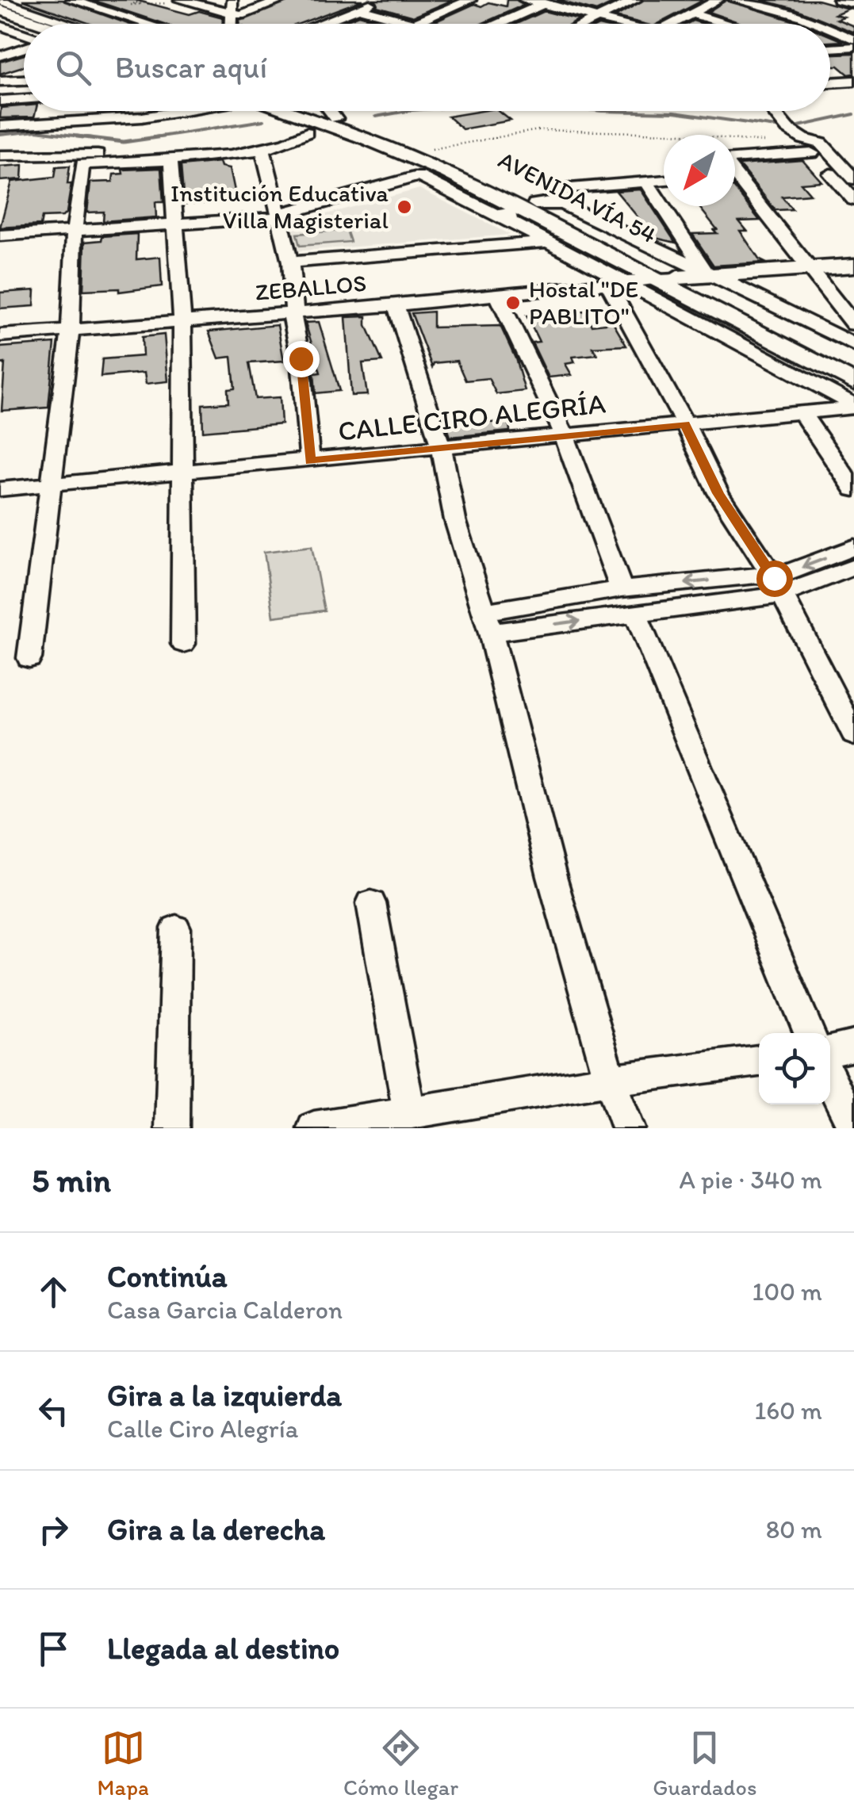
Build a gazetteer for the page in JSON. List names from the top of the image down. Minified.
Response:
{"streets":{"main road":["AVENIDA VÍA 54"],"street":["ZEBALLOS","CALLE CIRO ALEGRÍA"]},"crossings":[["AVENIDA VÍA 54","ZEBALLOS"],["AVENIDA VÍA 54","CALLE CIRO ALEGRÍA"]],"places":["Institución Educativa Villa Magisterial","Hostal \"DE PABLITO\""],"north":"bottom left","page":{"search":"Buscar aquí","heading":["5 min","A pie · 340 m"],"list":[["Continúa","Casa Garcia Calderon","100 m"],["Gira a la izquierda","Calle Ciro Alegría","160 m"],["Gira a la derecha","80 m"],"Llegada al destino"],"nav":["Mapa","Cómo llegar","Guardados"]}}
